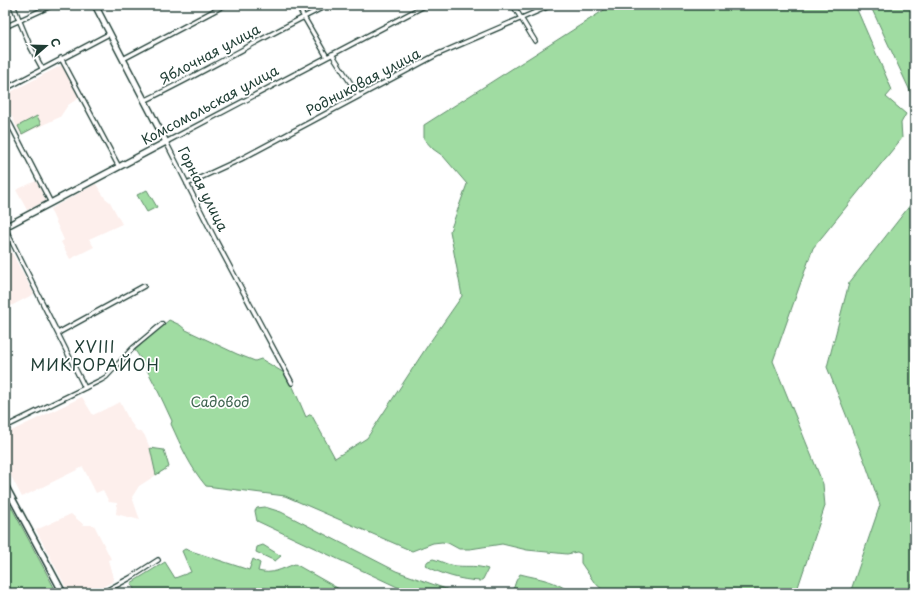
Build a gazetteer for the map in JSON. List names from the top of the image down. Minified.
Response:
{"streets":{"street":["Яблочная улица","Родниковая улица","Комсомольская улица","Горная улица"]},"crossings":[["Яблочная улица","Горная улица"],["Родниковая улица","Горная улица"],["Комсомольская улица","Горная улица"]],"districts":["XVIII МИКРОРАЙОН"],"parks":["Садовод"],"north":"right"}
